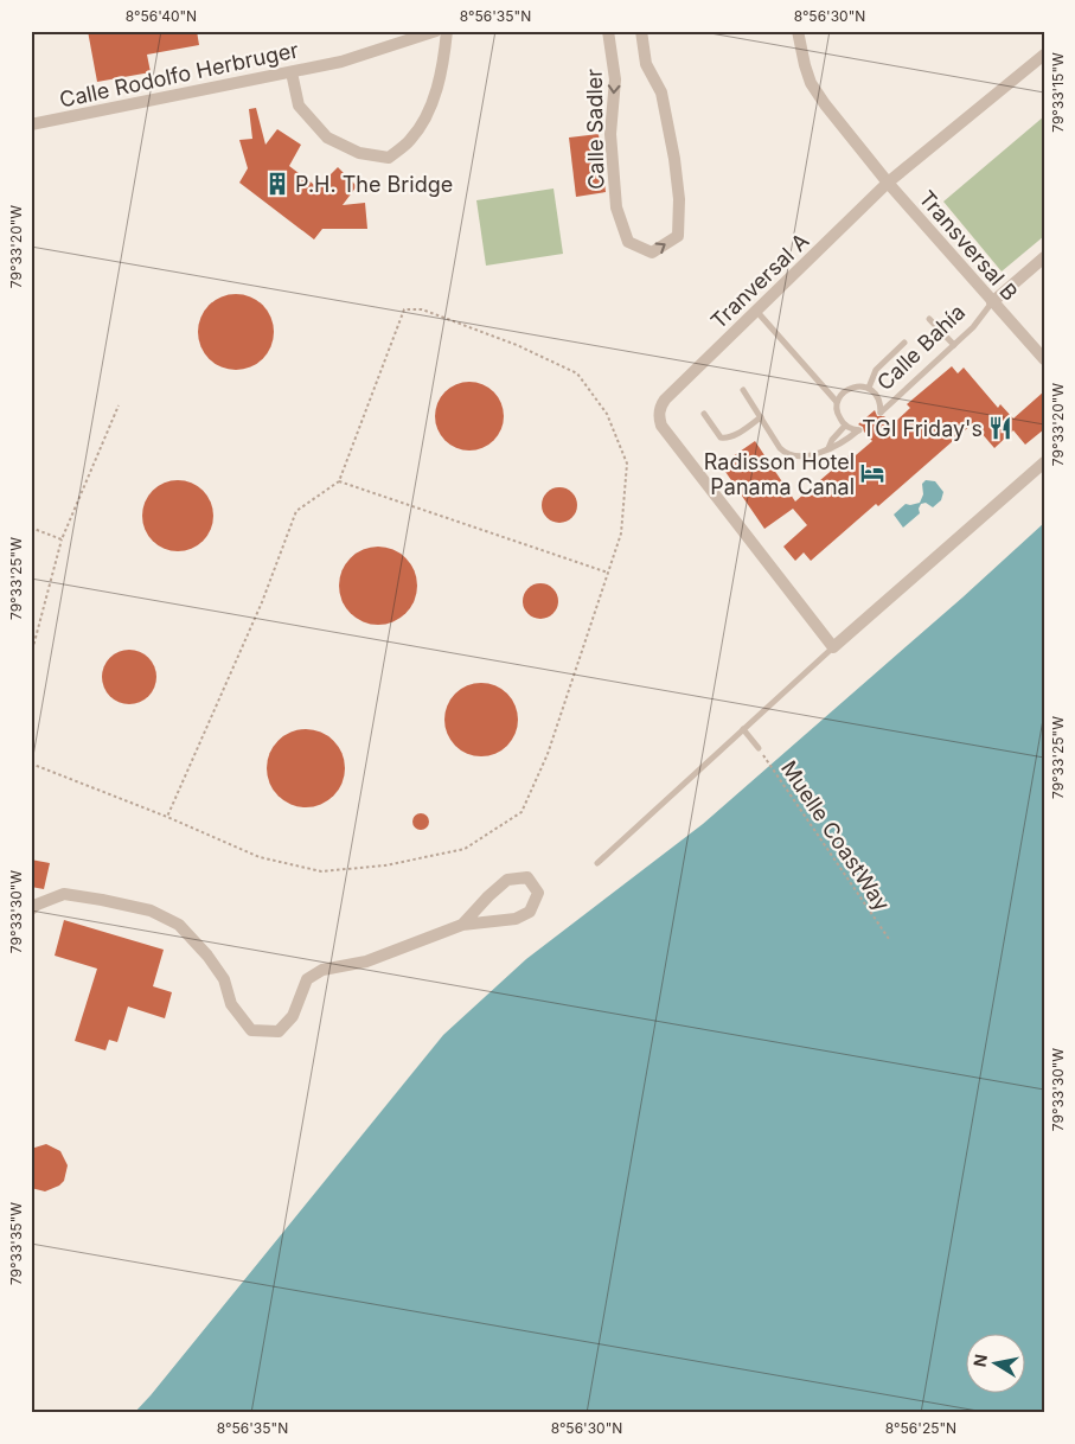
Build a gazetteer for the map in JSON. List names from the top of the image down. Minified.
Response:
{"streets":{"street":["Calle Rodolfo Herbruger","Calle Sadler","Transversal B","Tranversal A","Calle Bahía"],"path":["Muelle CoastWay"]},"crossings":[["Transversal B","Tranversal A"],["Transversal B","Calle Bahía"]],"places":{"building":["P.H. The Bridge"],"restaurant":["TGI Friday's"],"hotel":["Radisson Hotel Panama Canal"]},"north":"left","coordinates":["8°56'40\"N","8°56'35\"N","8°56'30\"N","79°33'15\"W","79°33'20\"W","79°33'25\"W","79°33'30\"W","79°33'35\"W","8°56'25\"N"]}
